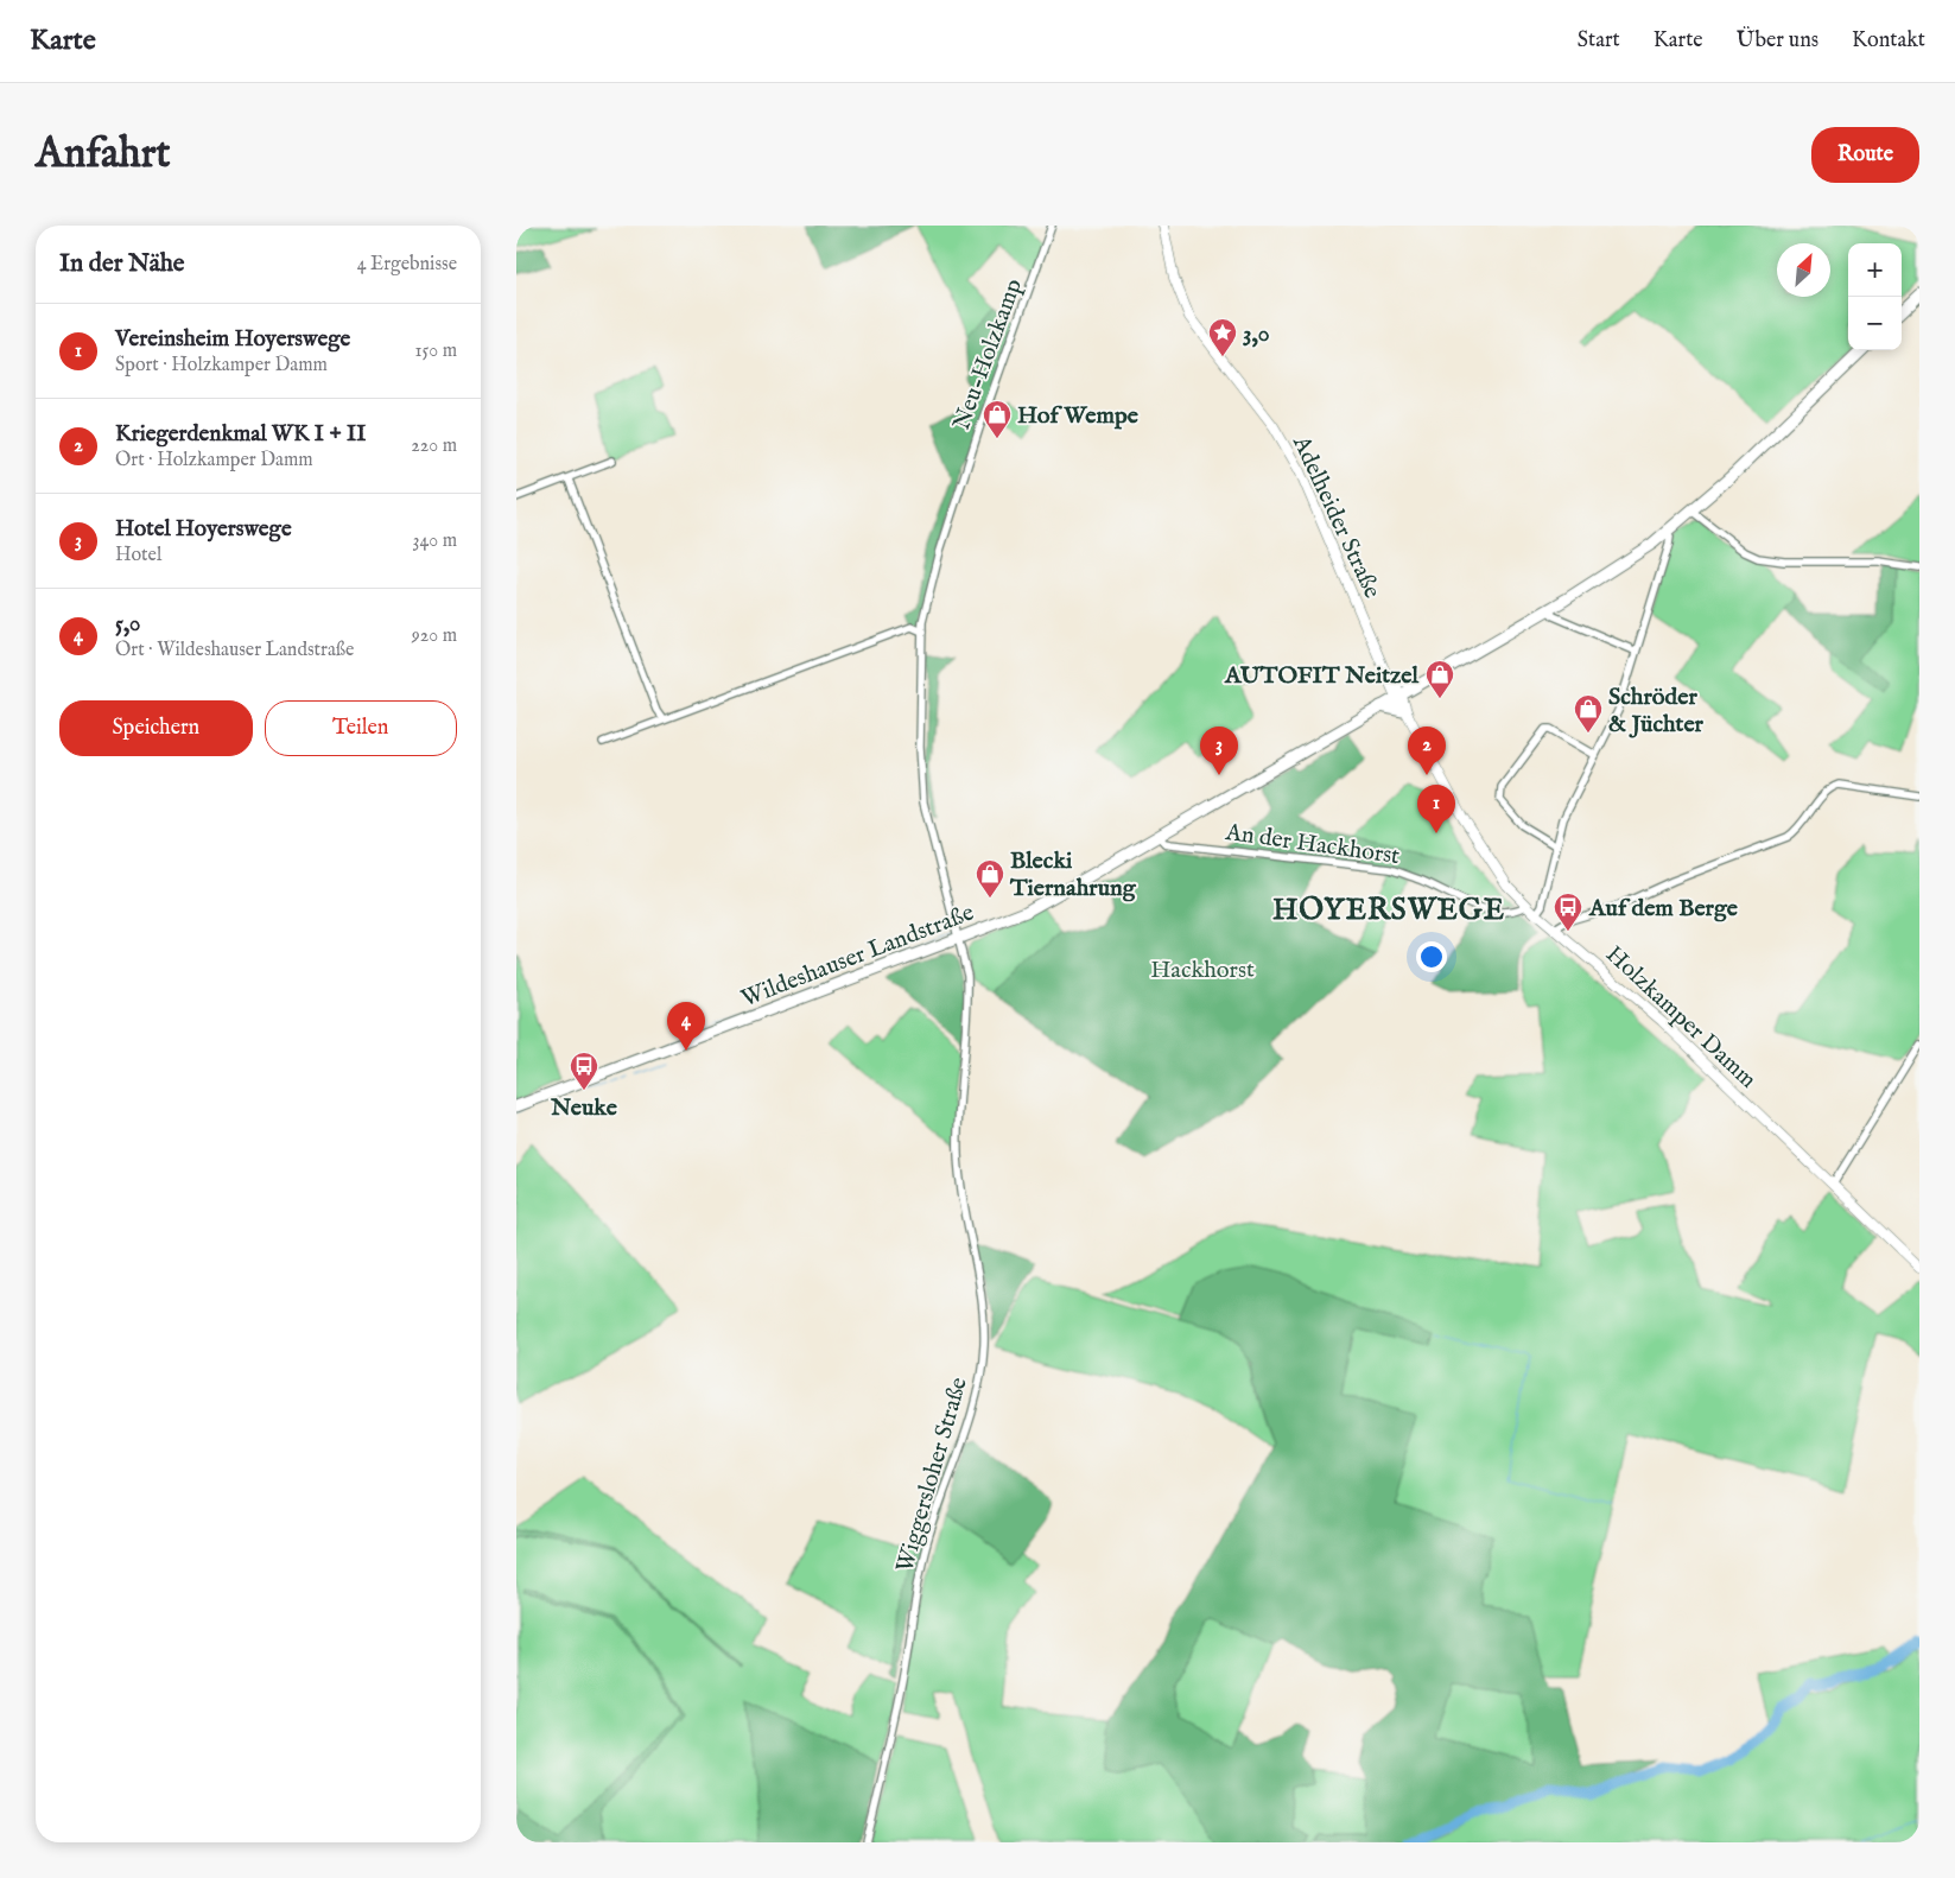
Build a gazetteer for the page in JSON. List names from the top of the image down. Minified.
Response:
{"streets":{"main road":["Adelheider Straße","Wildeshauser Landstraße","Holzkamper Damm"],"street":["Neu-Holzkamp","An der Hackhorst","Wiggersloher Straße"]},"crossings":[["Neu-Holzkamp","Wildeshauser Landstraße"],["Neu-Holzkamp","Wiggersloher Straße"],["Adelheider Straße","Wildeshauser Landstraße"],["Adelheider Straße","Holzkamper Damm"],["An der Hackhorst","Wildeshauser Landstraße"],["An der Hackhorst","Holzkamper Damm"],["Wildeshauser Landstraße","Holzkamper Damm"],["Wildeshauser Landstraße","Wiggersloher Straße"]],"districts":["HOYERSWEGE"],"parks":["Hackhorst"],"places":{"place":["3,0"],"shop":["Hof Wempe","AUTOFIT Neitzel","Schröder & Jüchter","Blecki Tiernahrung"],"bus stop":["Auf dem Berge","Neuke"]},"north":"top right","page":{"header":"Karte","nav":["Start","Karte","Über uns","Kontakt"],"buttons":["Route",["Speichern","Teilen"]],"title":"Anfahrt","heading":["In der Nähe","4 Ergebnisse"],"map_buttons":["+","−"],"list":[{"mark":"1","name":"Vereinsheim Hoyerswege","note":"Sport · Holzkamper Damm","value":"150 m"},{"mark":"2","name":"Kriegerdenkmal WK I + II","note":"Ort · Holzkamper Damm","value":"220 m"},{"mark":"3","name":"Hotel Hoyerswege","note":"Hotel","value":"340 m"},{"mark":"4","name":"5,0","note":"Ort · Wildeshauser Landstraße","value":"920 m"}],"pins":["2","3","1","4"]}}
